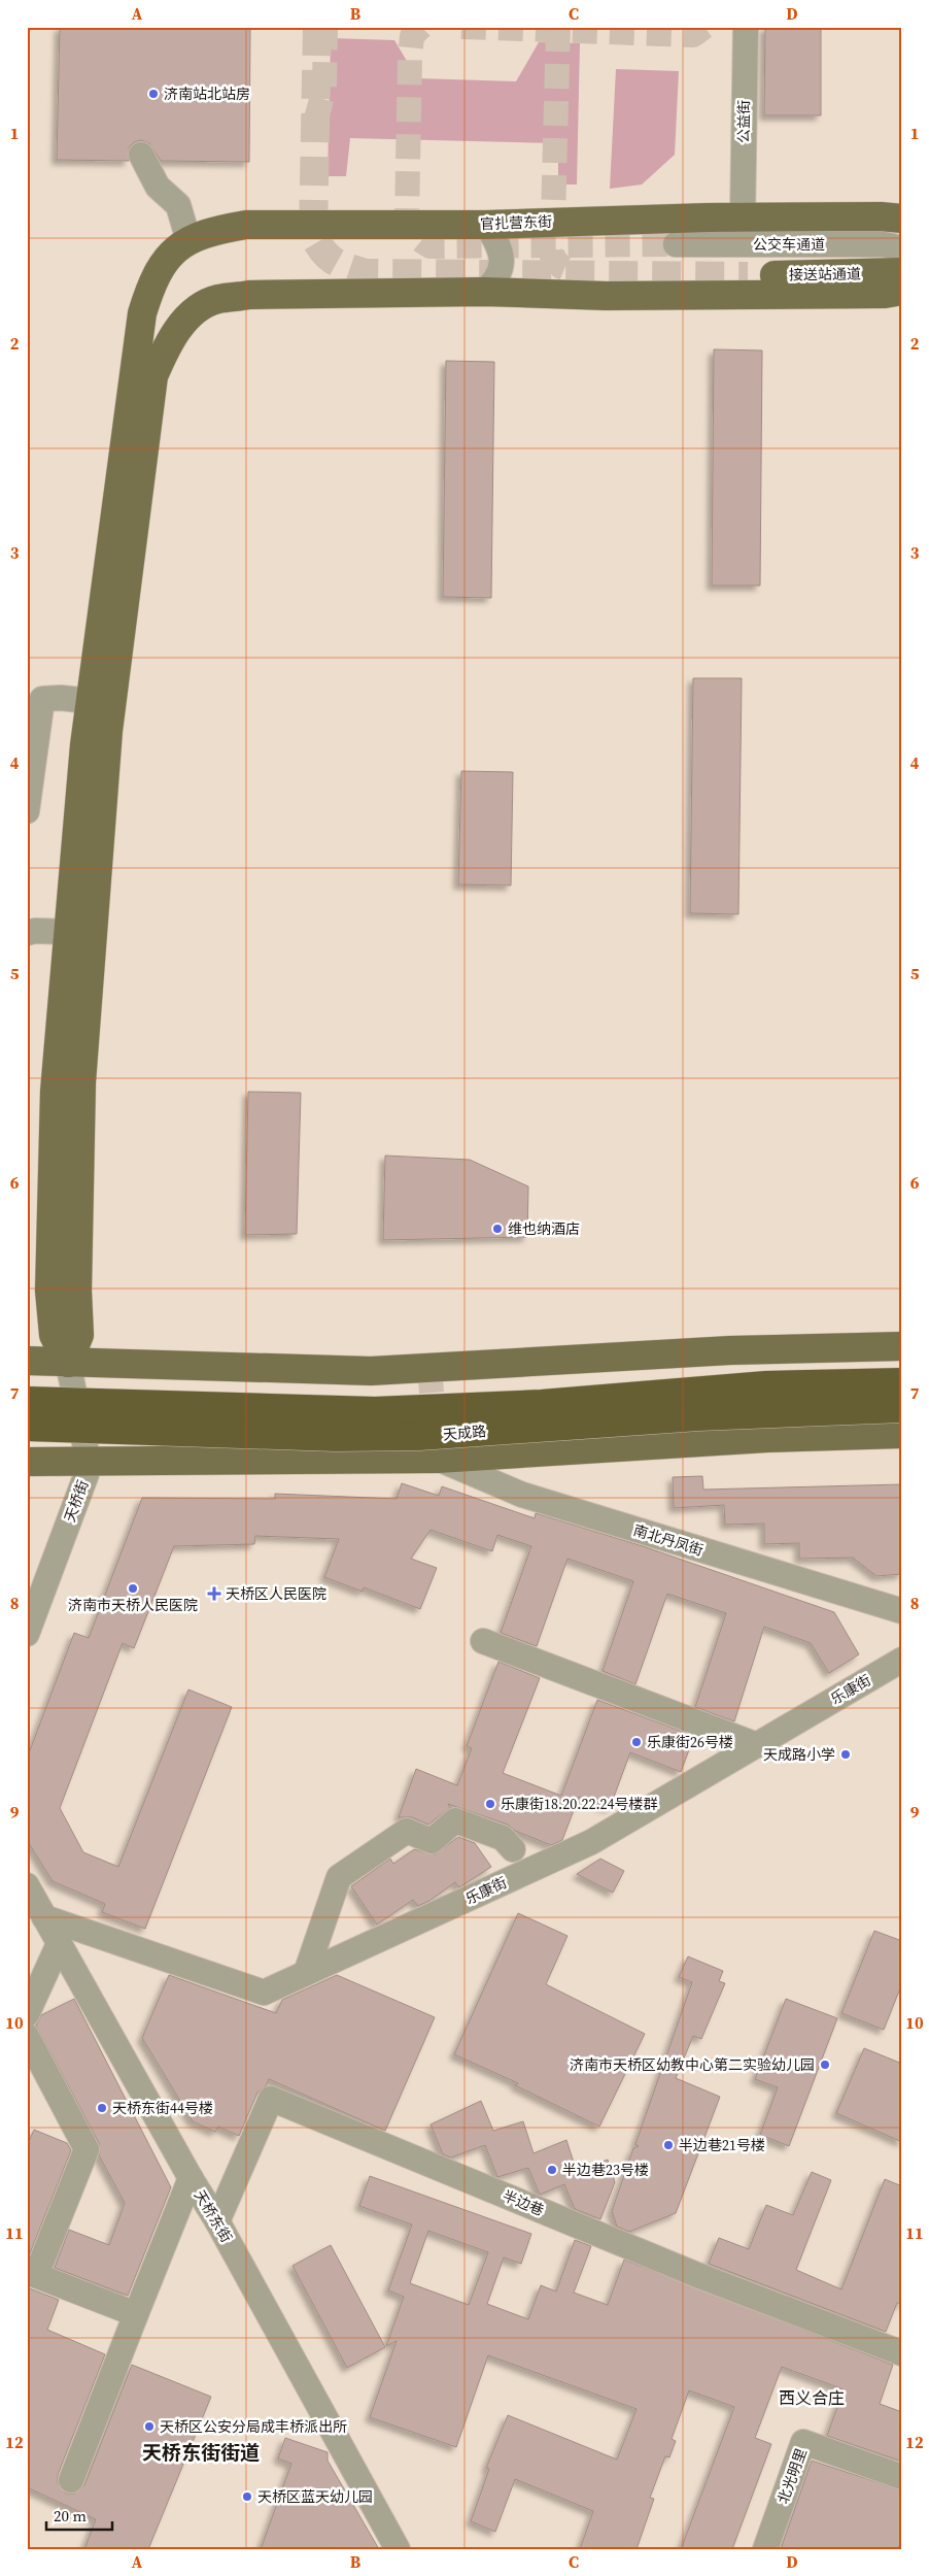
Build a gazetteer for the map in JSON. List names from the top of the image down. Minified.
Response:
{"streets":{"highway":["天成路"],"main road":["官扎营东街","接送站通道"],"street":["公益街","公交车通道","天桥街","南北丹凤街","乐康街","半边巷","天桥东街","北光明里"]},"crossings":[["公益街","官扎营东街"],["官扎营东街","天桥街"],["天成路","天桥街"],["天成路","南北丹凤街"],["乐康街","天桥东街"],["半边巷","天桥东街"]],"districts":["西义合庄","天桥东街街道"],"places":{"other":["济南站北站房","维也纳酒店","济南市天桥人民医院","乐康街26号楼","天成路小学","乐康街18.20.22.24号楼群","济南市天桥区幼教中心第二实验幼儿园","天桥东街44号楼","半边巷21号楼","半边巷23号楼","天桥区公安分局成丰桥派出所","天桥区蓝天幼儿园"],"health":["天桥区人民医院"]},"scale_bar":"20 m","grid":{"columns":["A","B","C","D"],"rows":["1","2","3","4","5","6","7","8","9","10","11","12"]}}
